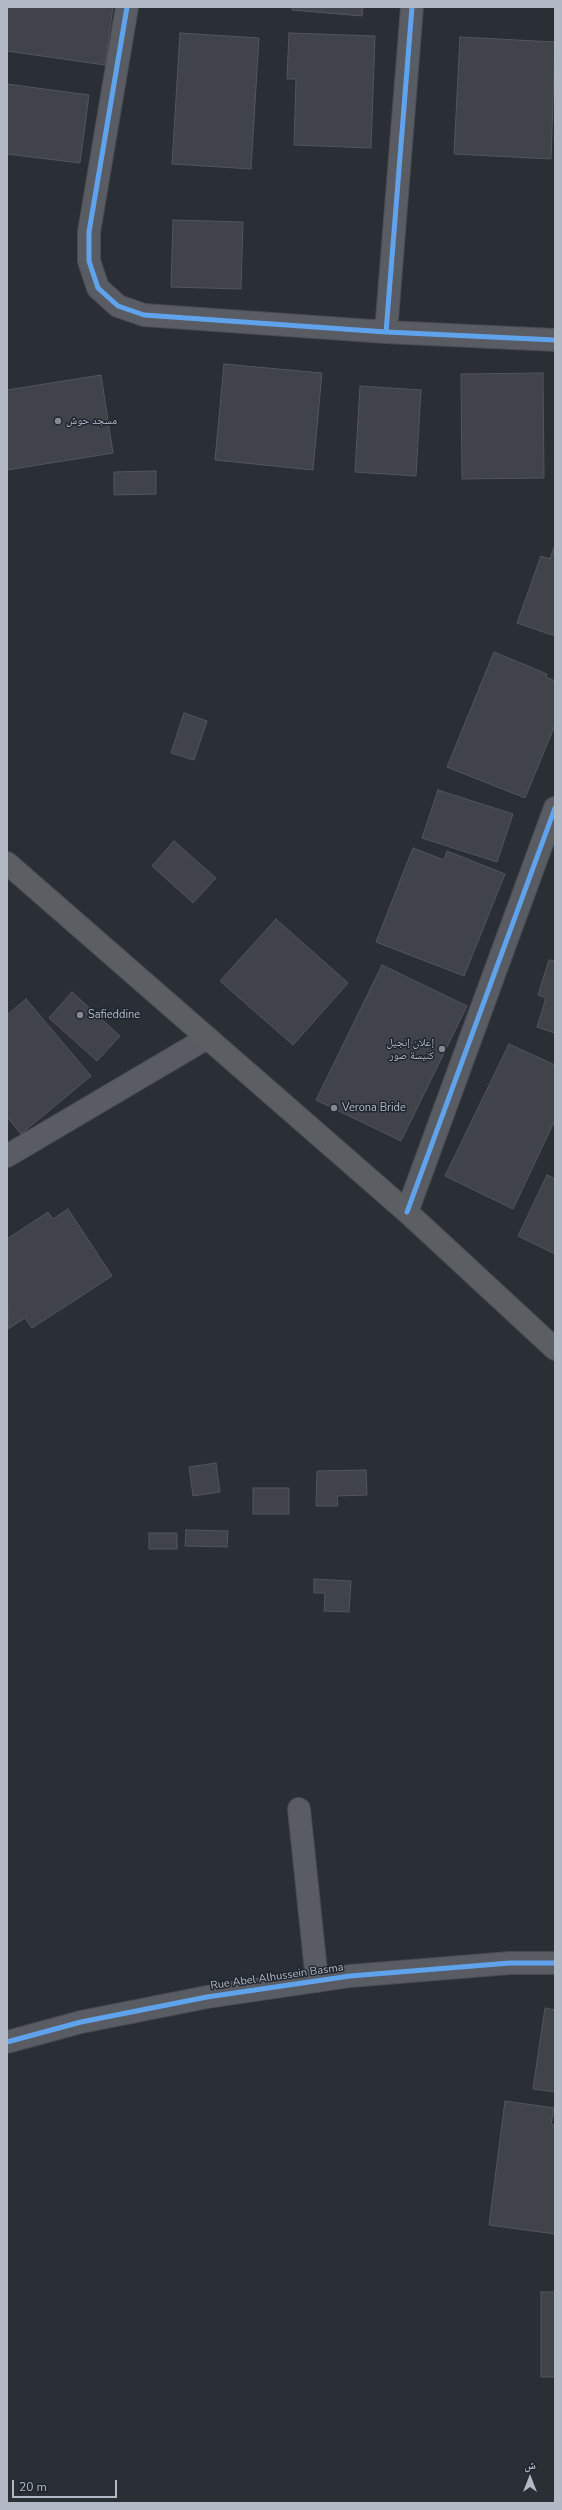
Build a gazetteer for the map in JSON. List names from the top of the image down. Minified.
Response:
{"streets":{"street":["Rue Abel Alhussein Basma"]},"places":["مسجد حوش","Safieddine","إعلان إنجيل كنيسة صور","Verona Bride"],"scale_bar":"20 m","north":"top"}
